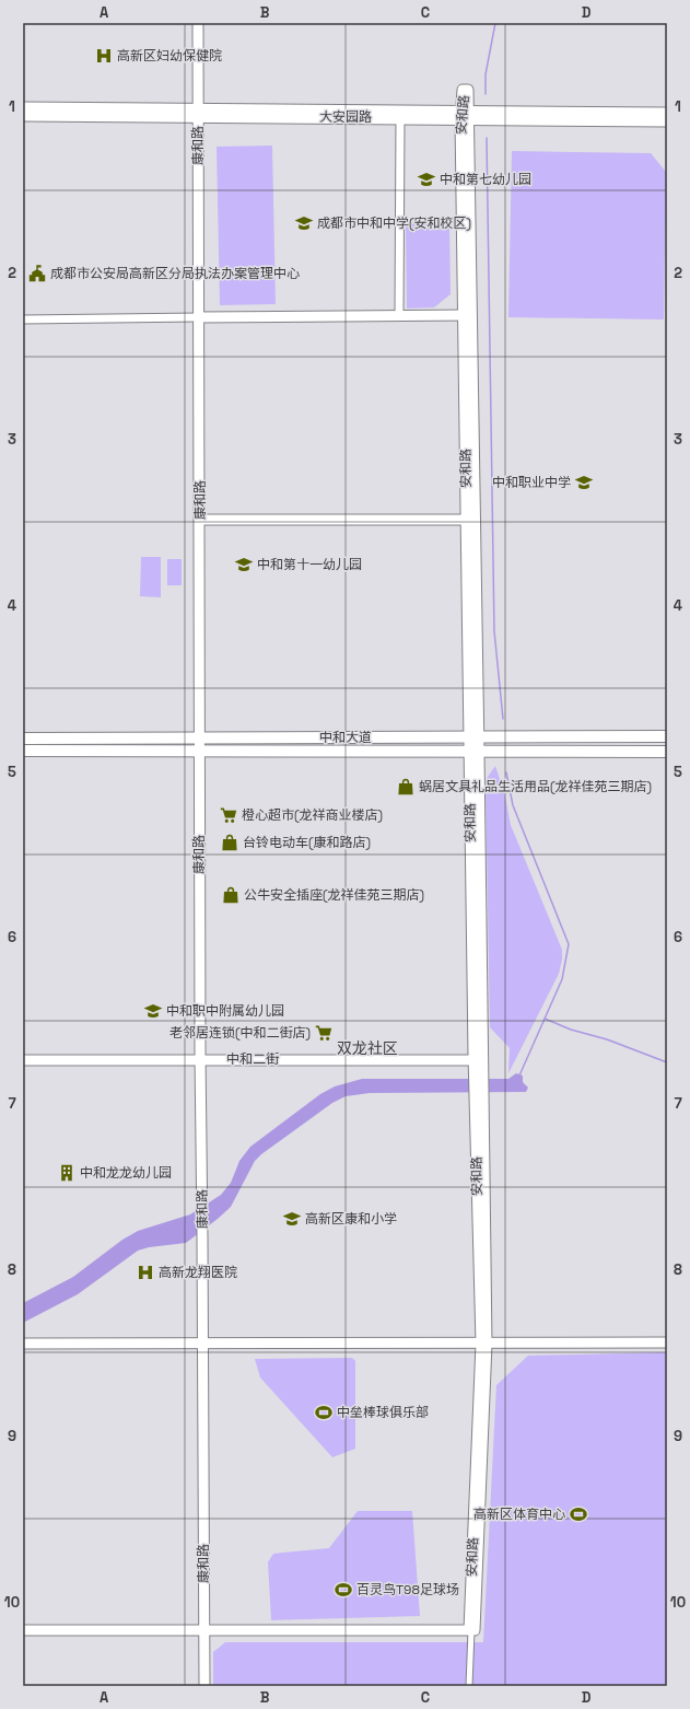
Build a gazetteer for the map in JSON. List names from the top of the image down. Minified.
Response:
{"streets":{"main road":["中和大道"],"street":["安和路","大安园路","康和路","中和二街"]},"crossings":[["安和路","大安园路"],["安和路","中和大道"],["安和路","中和二街"],["大安园路","康和路"],["康和路","中和大道"],["康和路","中和二街"]],"districts":["双龙社区"],"places":{"hospital":["高新区妇幼保健院","高新龙翔医院"],"school or university":["中和第七幼儿园","成都市中和中学(安和校区)","中和职业中学","中和第十一幼儿园","中和职中附属幼儿园","高新区康和小学"],"public building":["成都市公安局高新区分局执法办案管理中心"],"shop":["蜗居文具礼品生活用品(龙祥佳苑三期店)","台铃电动车(康和路店)","公牛安全插座(龙祥佳苑三期店)"],"supermarket":["橙心超市(龙祥商业楼店)","老邻居连锁(中和二街店)"],"building":["中和龙龙幼儿园"],"sports":["中垒棒球俱乐部","高新区体育中心","百灵鸟T98足球场"]},"grid":{"columns":["A","B","C","D"],"rows":["1","2","3","4","5","6","7","8","9","10"]}}
